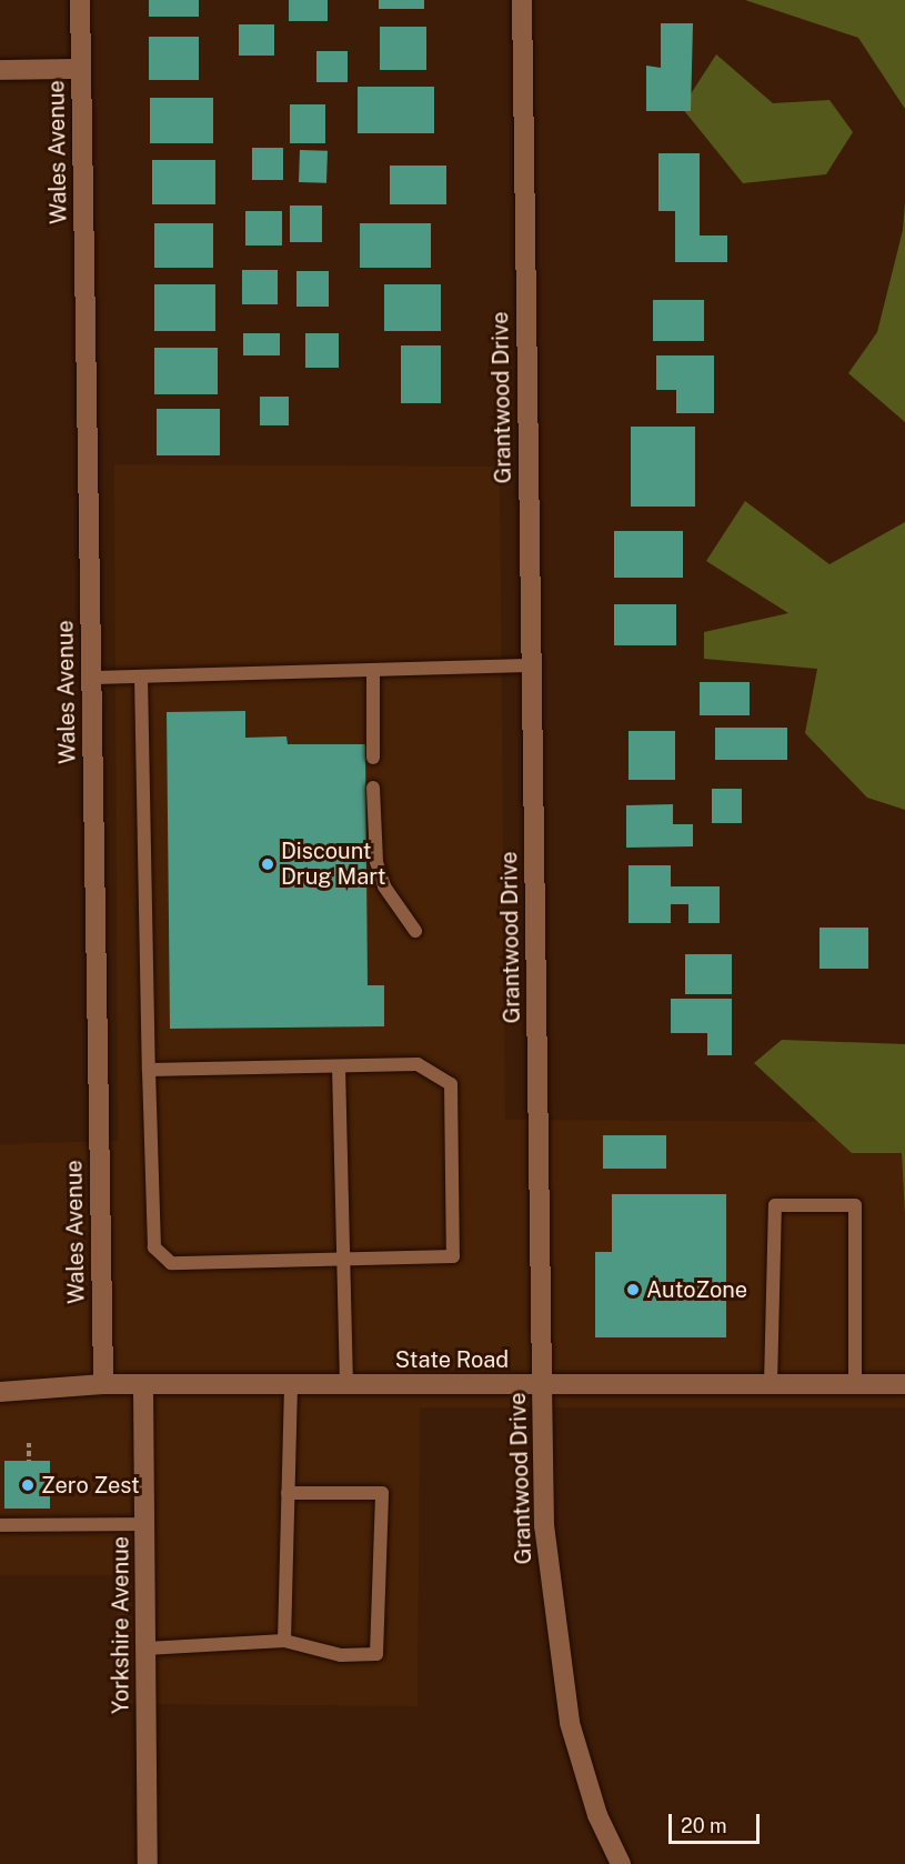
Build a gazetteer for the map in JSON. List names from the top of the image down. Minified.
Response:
{"streets":{"street":["Wales Avenue","Grantwood Drive","State Road","Yorkshire Avenue"]},"crossings":[["Wales Avenue","State Road"],["Grantwood Drive","State Road"],["State Road","Yorkshire Avenue"]],"places":["Discount Drug Mart","AutoZone","Zero Zest"],"scale_bar":"20 m"}
